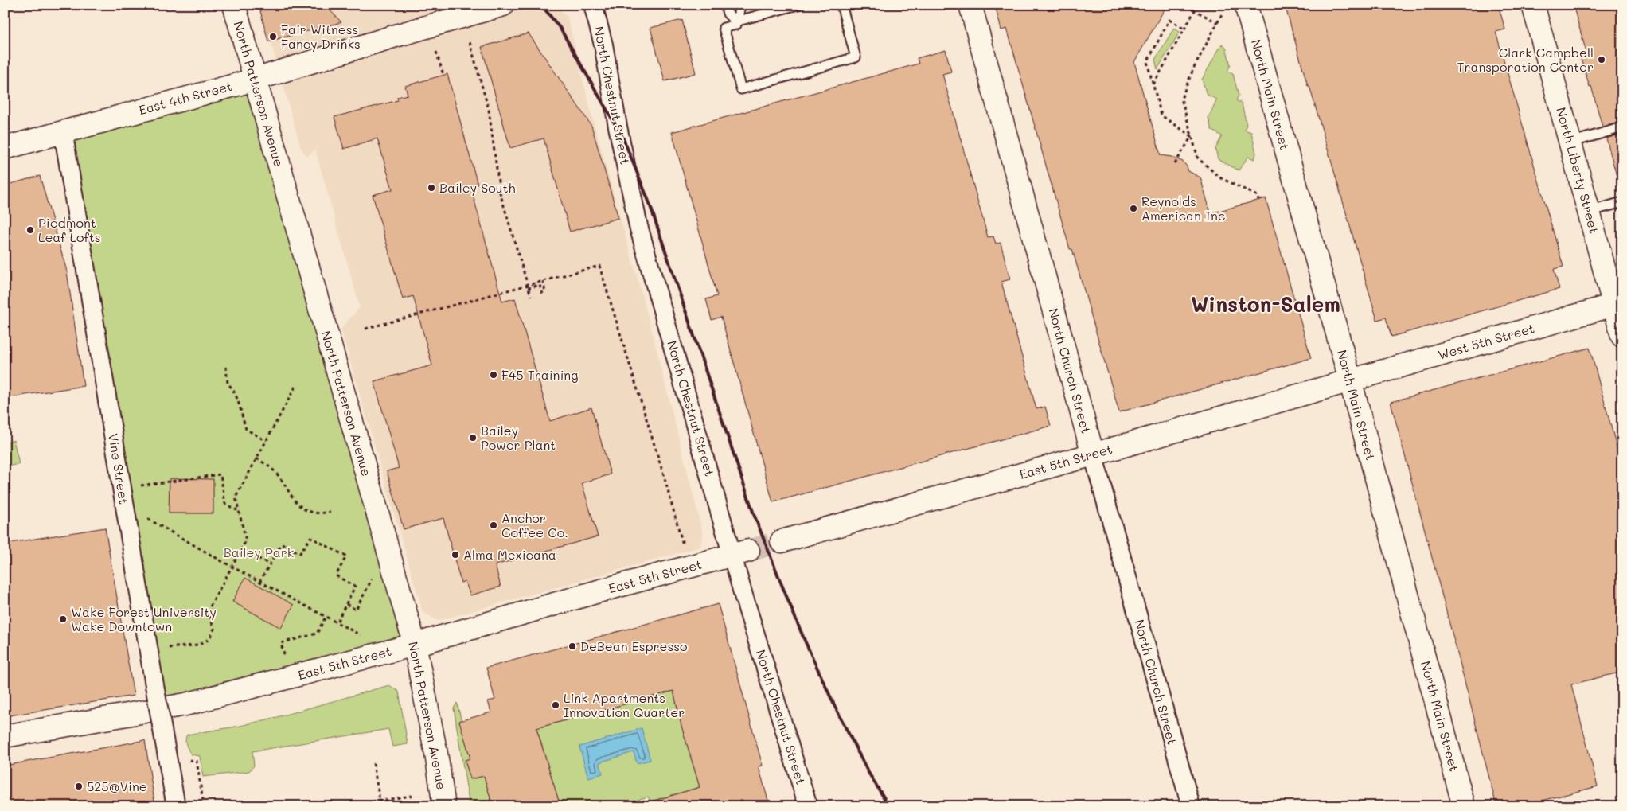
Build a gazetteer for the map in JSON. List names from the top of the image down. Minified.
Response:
{"streets":{"main road":["North Patterson Avenue","North Main Street","East 4th Street","North Liberty Street","West 5th Street","North Church Street","East 5th Street"],"street":["North Chestnut Street","Vine Street"]},"crossings":[["North Patterson Avenue","East 4th Street"],["North Patterson Avenue","East 5th Street"],["North Main Street","West 5th Street"],["North Main Street","East 5th Street"],["North Chestnut Street","East 5th Street"],["East 4th Street","Vine Street"],["North Liberty Street","West 5th Street"],["West 5th Street","East 5th Street"],["North Church Street","East 5th Street"]],"districts":["Winston-Salem"],"parks":["Bailey Park"],"places":["Fair Witness Fancy Drinks","Clark Campbell Transporation Center","Bailey South","Reynolds American Inc","Piedmont Leaf Lofts","F45 Training","Bailey Power Plant","Anchor Coffee Co.","Alma Mexicana","Wake Forest University Wake Downtown","DeBean Espresso","Link Apartments Innovation Quarter","525@Vine"]}
